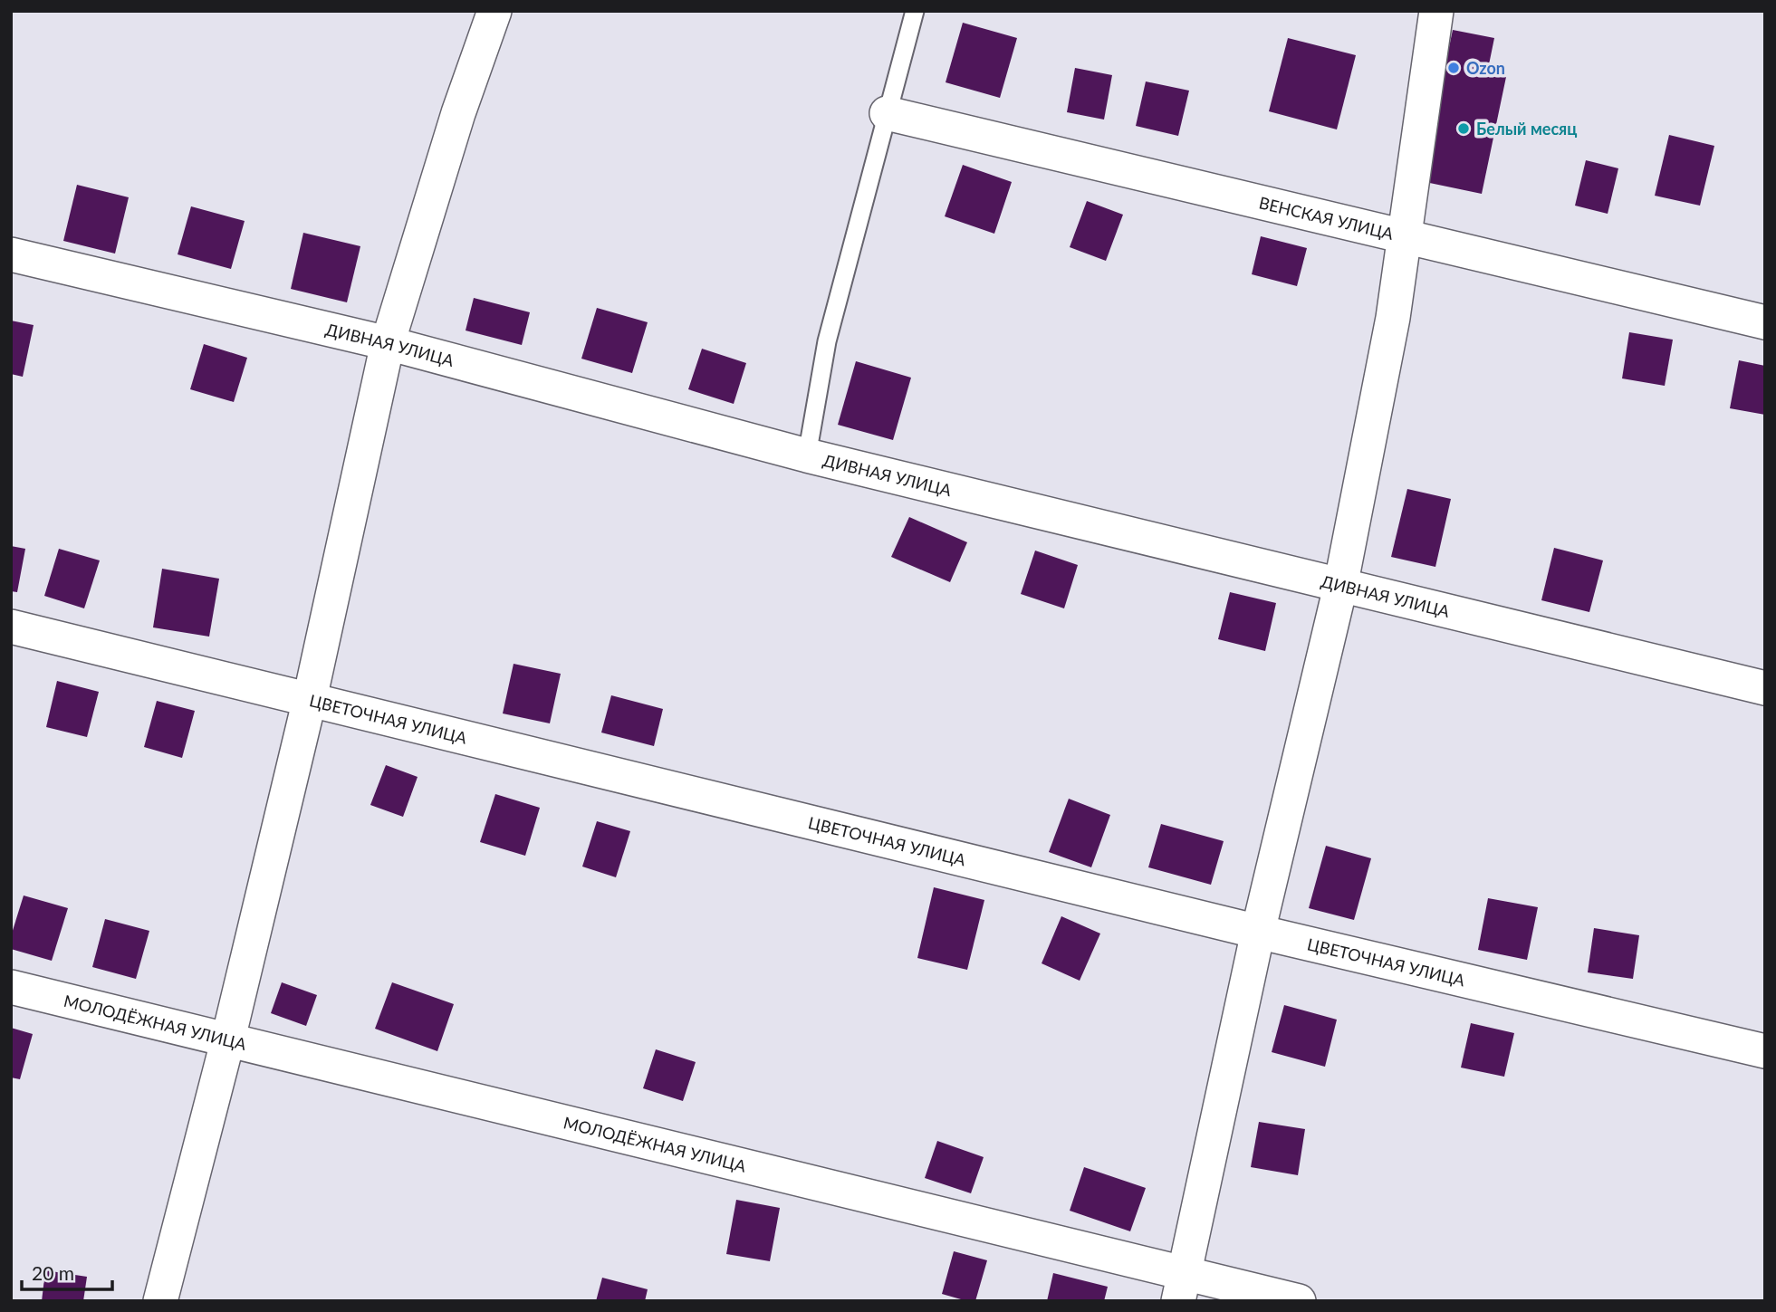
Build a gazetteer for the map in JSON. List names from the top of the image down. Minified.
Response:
{"streets":{"street":["ВЕНСКАЯ УЛИЦА","ДИВНАЯ УЛИЦА","ЦВЕТОЧНАЯ УЛИЦА","МОЛОДЁЖНАЯ УЛИЦА"]},"places":["Ozon","Белый месяц"],"scale_bar":"20 m"}
